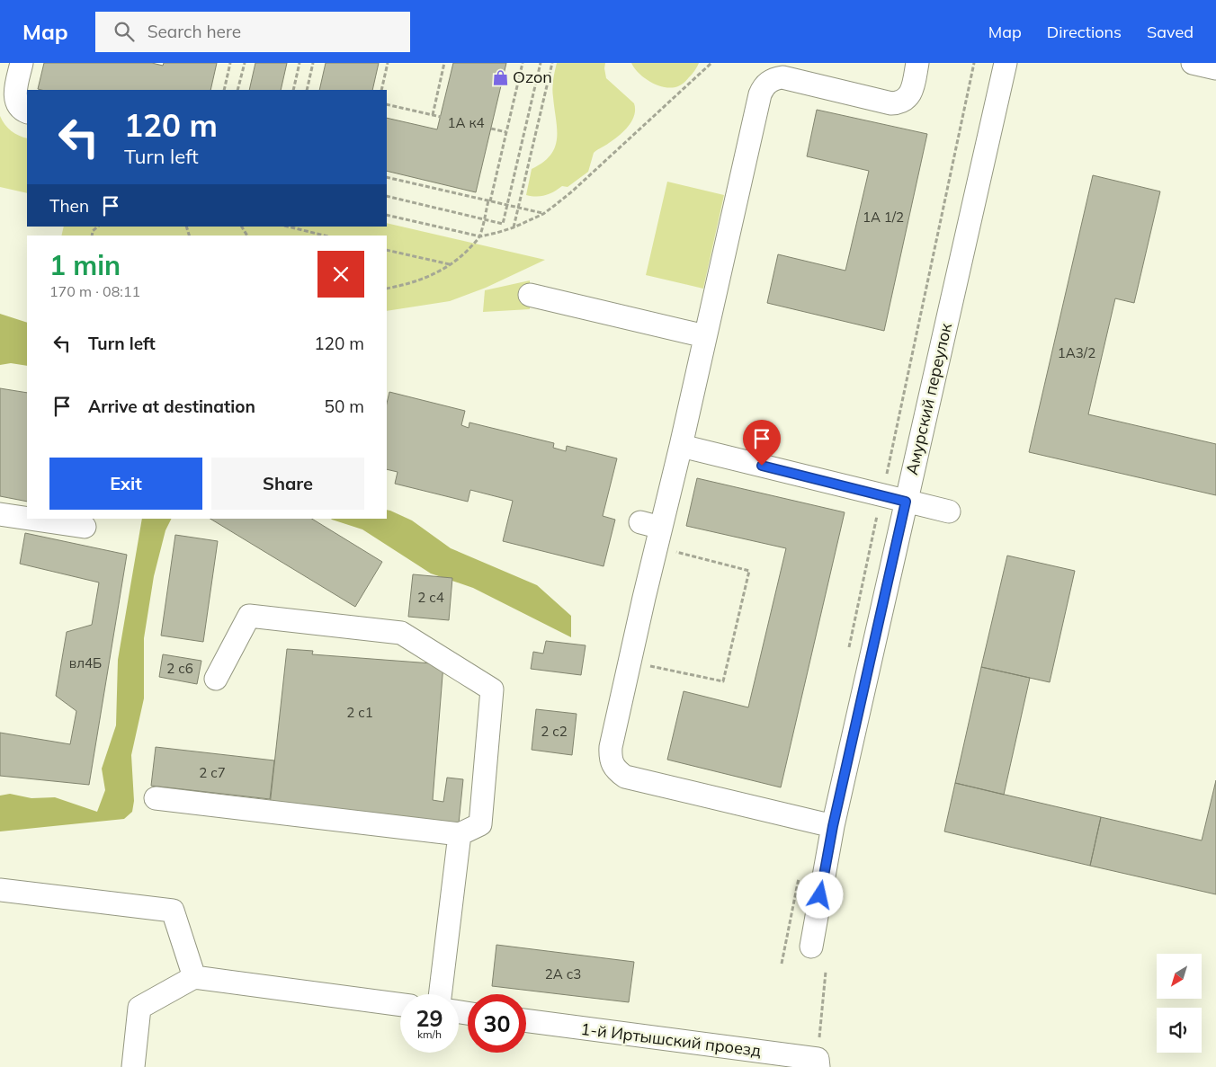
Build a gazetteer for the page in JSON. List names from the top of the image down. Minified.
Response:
{"streets":{"street":["Амурский переулок","1-й Иртышский проезд"]},"places":{"shop":["Ozon"]},"house_numbers":["1А к4","1А 1/2","1А3/2","2 c4","вл4Б","2 c6","2 c1","2 c2","2 c7","2А с3"],"north":"bottom left","page":{"header":"Map","search":"Search here","nav":["Map","Directions","Saved"],"turn":["120 m","Turn left"],"then":"Then","heading":["1 min","170 m · 08:11"],"list":[{"name":"Turn left","value":"120 m"},{"name":"Arrive at destination","value":"50 m"}],"buttons":["Exit","Share"],"speed":"29 km/h","limit":"30"}}
